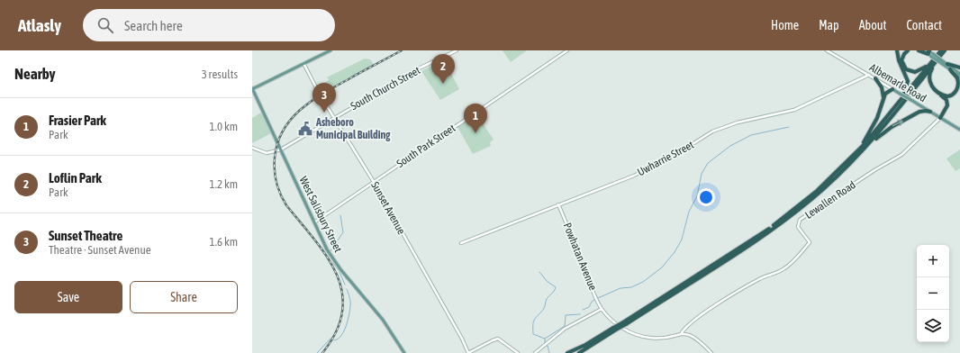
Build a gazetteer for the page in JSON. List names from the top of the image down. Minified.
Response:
{"streets":{"main road":["Albemarle Road","West Salisbury Street"],"street":["South Church Street","South Park Street","Uwharrie Street","Lewallen Road","Sunset Avenue","Powhatan Avenue"]},"crossings":[["Albemarle Road","Uwharrie Street"],["Albemarle Road","Lewallen Road"],["South Church Street","Sunset Avenue"],["South Church Street","West Salisbury Street"],["South Park Street","Sunset Avenue"],["South Park Street","West Salisbury Street"],["Uwharrie Street","Powhatan Avenue"]],"places":{"public building":["Asheboro Municipal Building"]},"page":{"header":"Atlasly","search":"Search here","nav":["Home","Map","About","Contact"],"heading":["Nearby","3 results"],"pins":["2","3","1"],"list":[{"mark":"1","name":"Frasier Park","note":"Park","value":"1.0 km"},{"mark":"2","name":"Loflin Park","note":"Park","value":"1.2 km"},{"mark":"3","name":"Sunset Theatre","note":"Theatre · Sunset Avenue","value":"1.6 km"}],"map_buttons":["+","−"],"buttons":["Save","Share"]}}
